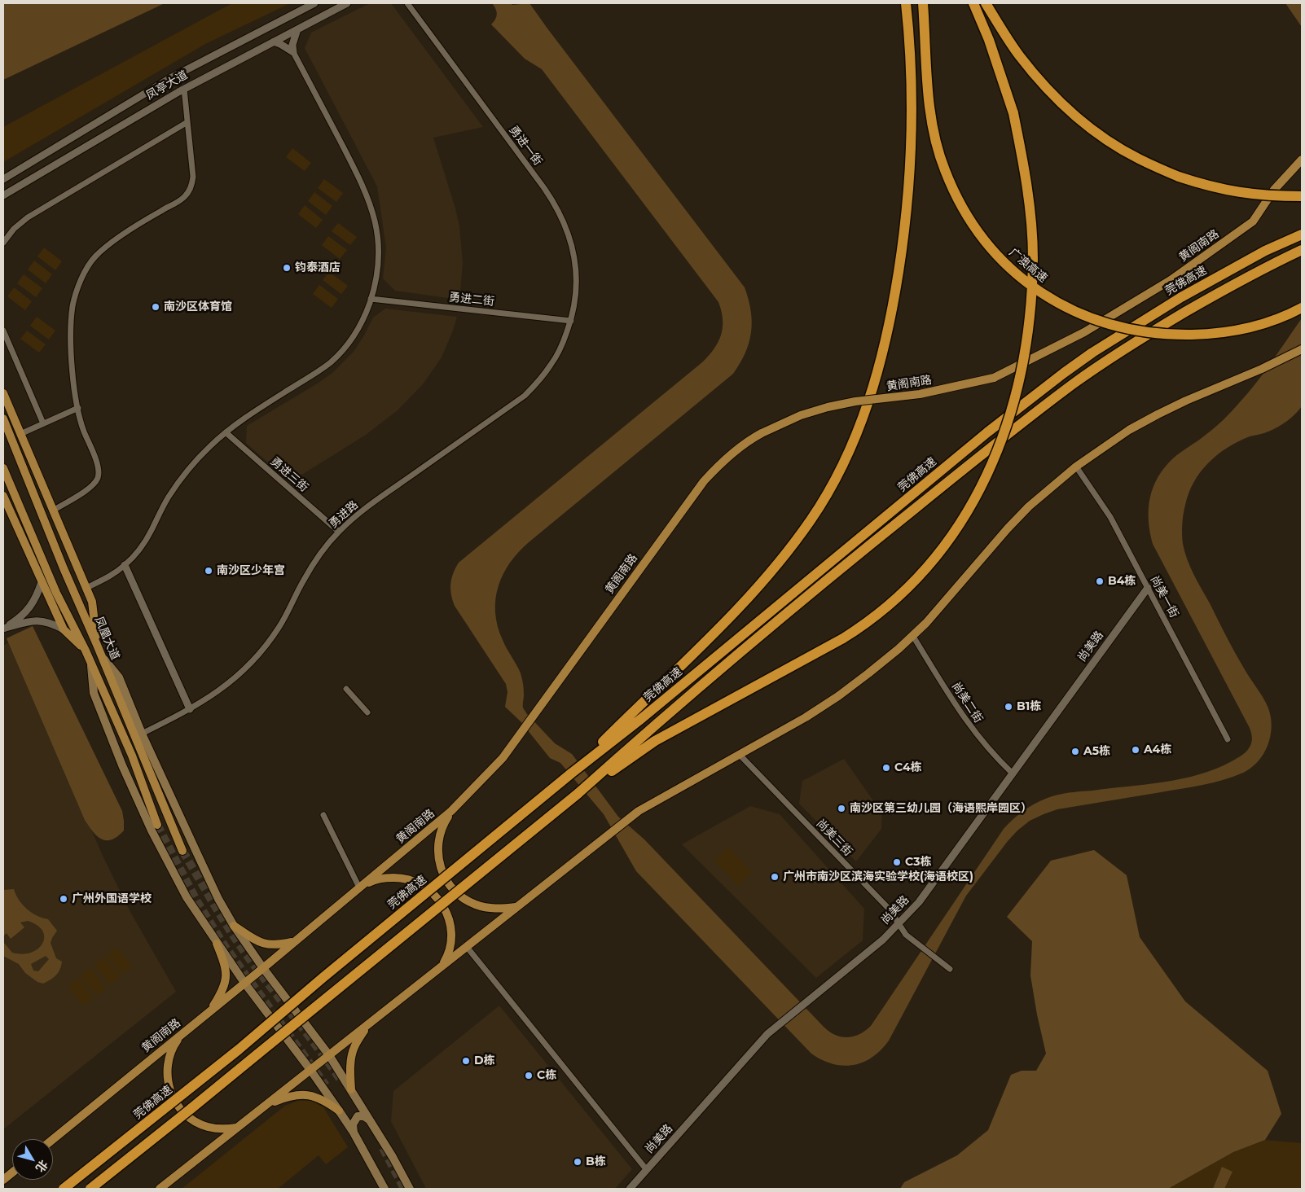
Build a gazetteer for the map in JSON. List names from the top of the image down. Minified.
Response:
{"streets":{"highway":["广澳高速","莞佛高速"],"main road":["黄阁南路","凤凰大道"],"street":["凤亭大道","勇进一街","勇进二街","勇进三街","勇进路","尚美一街","尚美路","尚美二街","尚美三街"]},"crossings":[["勇进一街","勇进二街"],["勇进一街","勇进路"],["勇进二街","勇进路"],["勇进三街","勇进路"],["尚美一街","尚美路"],["尚美路","尚美二街"],["尚美路","尚美三街"]],"places":["钧泰酒店","南沙区体育馆","南沙区少年宫","B4栋","B1栋","A4栋","A5栋","C4栋","南沙区第三幼儿园（海语熙岸园区）","C3栋","广州市南沙区滨海实验学校(海语校区)","广州外国语学校","D栋","C栋","B栋"],"north":"bottom right"}
